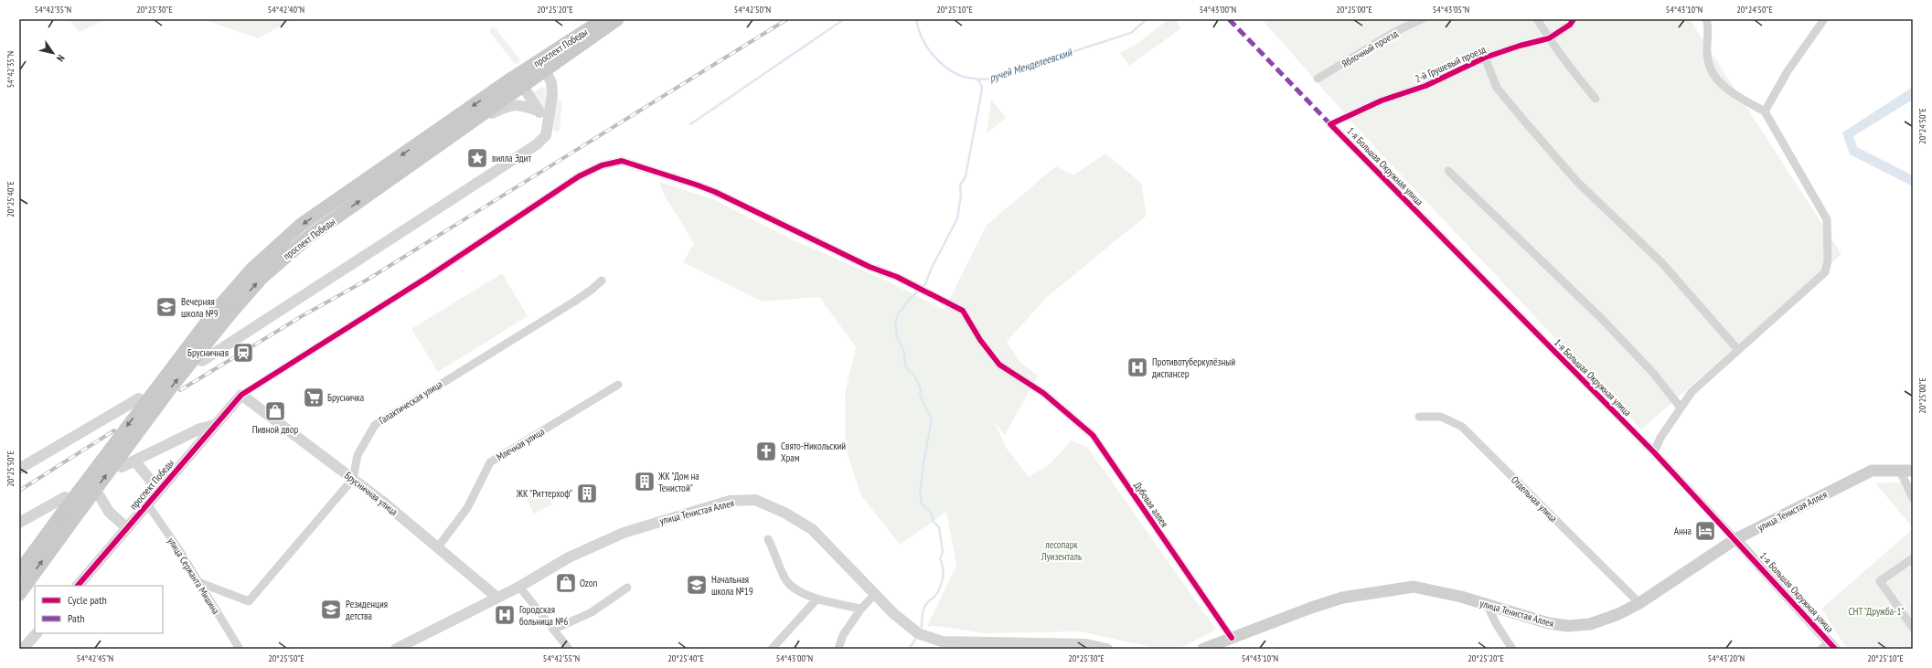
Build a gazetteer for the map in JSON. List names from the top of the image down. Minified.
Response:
{"streets":{"main road":["проспект Победы","улица Тенистая Аллея"],"street":["Яблочный проезд","2-й Грушевый проезд","1-я Большая Окружная улица","Галактическая улица","Млечная улица","Брусничная улица","Отдельная улица","Дубовая аллея","улица Сержанта Мишина"]},"crossings":[["проспект Победы","Брусничная улица"],["проспект Победы","Дубовая аллея"],["проспект Победы","улица Сержанта Мишина"],["2-й Грушевый проезд","1-я Большая Окружная улица"],["1-я Большая Окружная улица","улица Тенистая Аллея"],["Галактическая улица","Брусничная улица"],["Галактическая улица","улица Сержанта Мишина"],["Млечная улица","Брусничная улица"],["Брусничная улица","Дубовая аллея"],["Брусничная улица","улица Тенистая Аллея"],["Отдельная улица","улица Тенистая Аллея"],["Дубовая аллея","улица Тенистая Аллея"]],"water":["ручей Менделеевский"],"parks":["лесопарк Луизенталь","СНТ \"Дружба-1\""],"places":{"place":["вилла Эдит"],"school or university":["Вечерняя школа №9","Начальная школа №19","Резиденция детства"],"station":["Брусничная"],"hospital":["Противотуберкулёзный диспансер","Городская больница №6"],"supermarket":["Брусничка"],"shop":["Пивной двор","Ozon"],"church":["Свято-Никольский Храм"],"building":["ЖК \"Дом на Тенистой\"","ЖК \"Риттерхоф\""],"hotel":["Анна"]},"legend":["Cycle path","Path"],"north":"bottom right","coordinates":["54°42'35\"N","20°25'30\"E","54°42'40\"N","20°25'20\"E","54°42'50\"N","20°25'10\"E","54°43'00\"N","20°25'00\"E","54°43'05\"N","54°43'10\"N","20°24'50\"E","20°25'40\"E","20°25'50\"E","54°42'45\"N","54°42'55\"N","54°43'20\"N"]}
